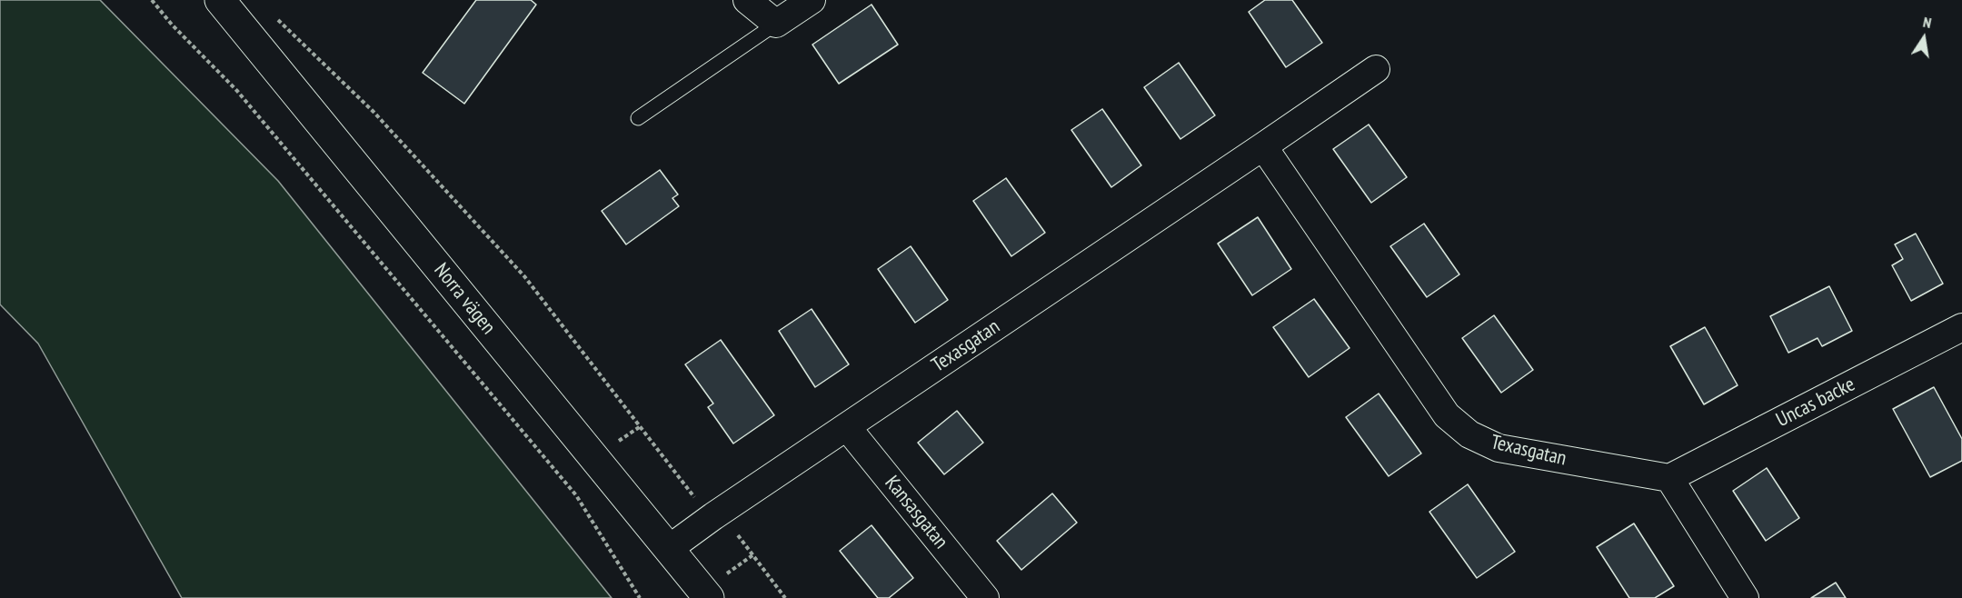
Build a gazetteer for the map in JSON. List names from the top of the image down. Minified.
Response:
{"streets":{"street":["Norra vägen","Texasgatan","Uncas backe","Kansasgatan"]},"crossings":[["Norra vägen","Texasgatan"],["Texasgatan","Uncas backe"],["Texasgatan","Kansasgatan"]],"north":"top"}
